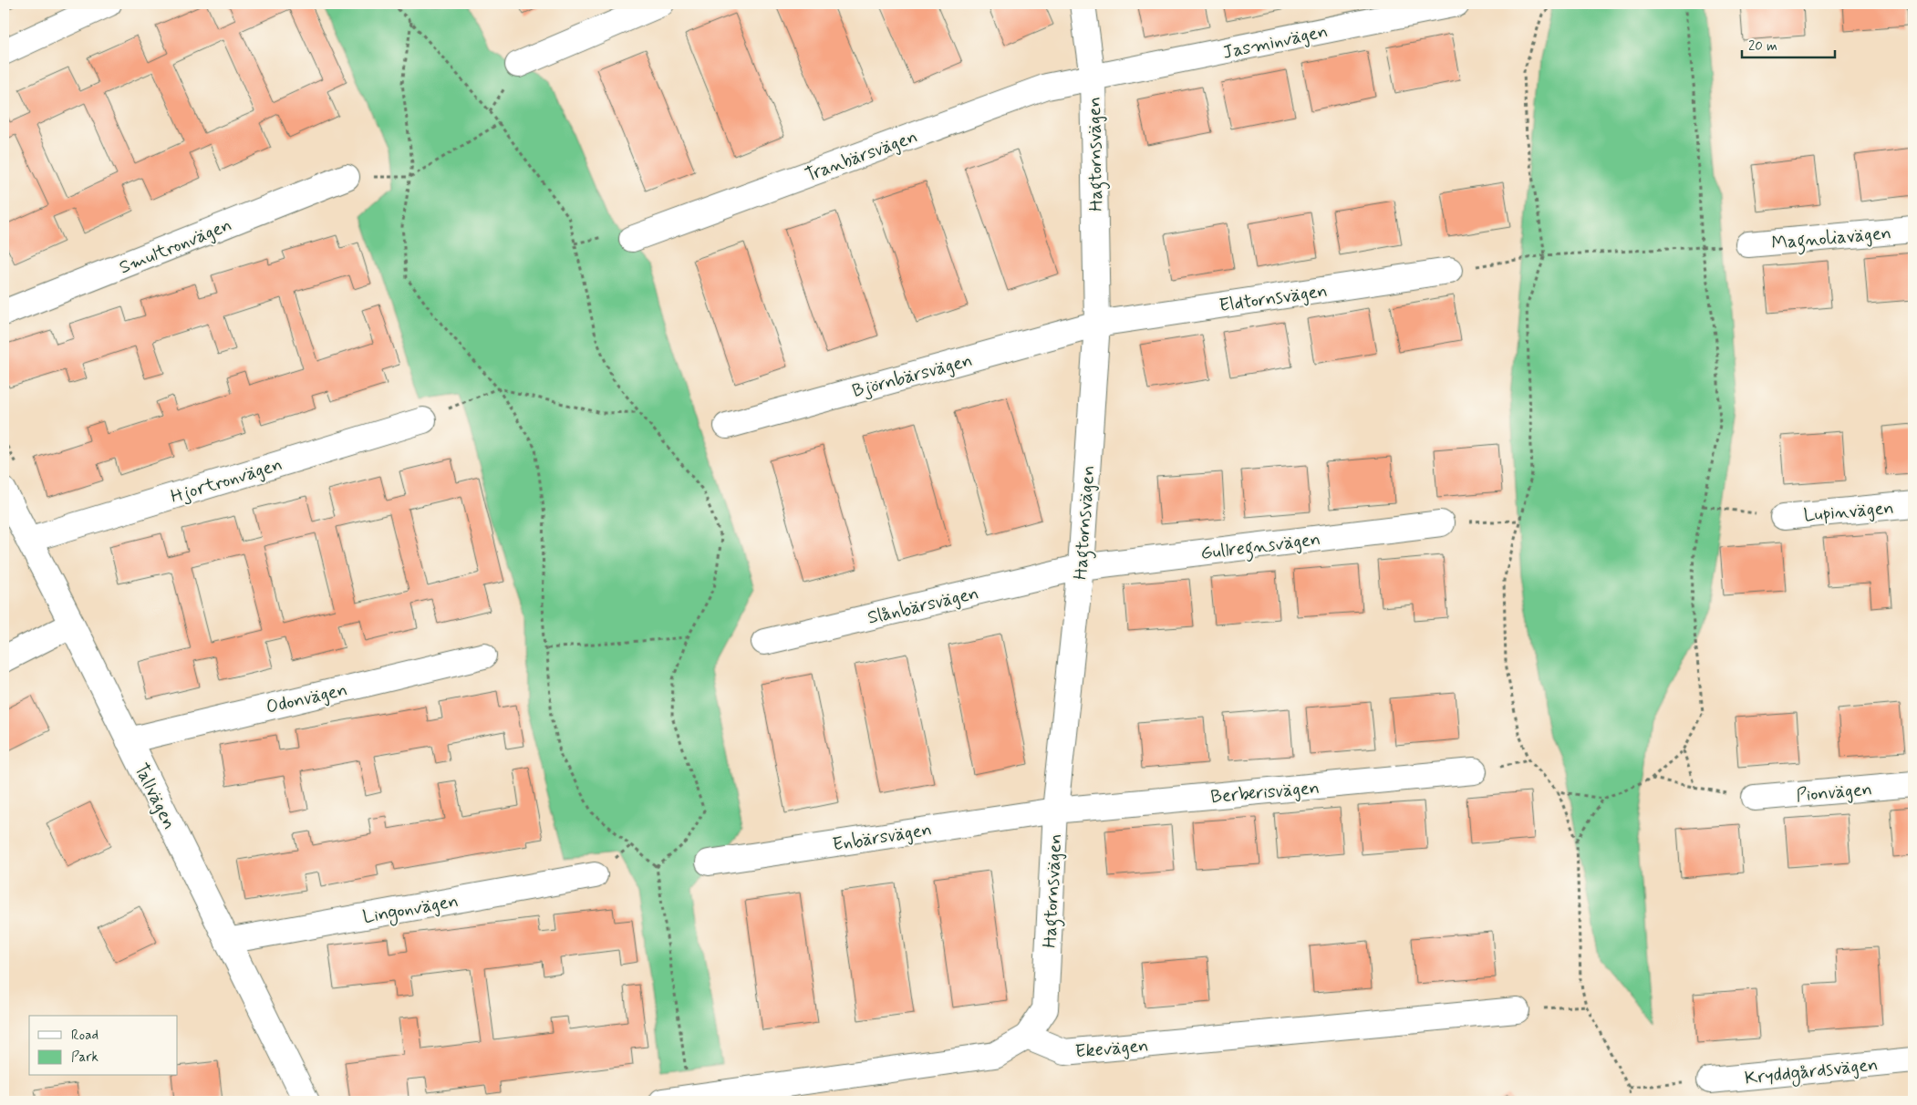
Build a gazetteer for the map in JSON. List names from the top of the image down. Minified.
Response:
{"streets":{"street":["Jasminvägen","Hagtornsvägen","Tranbärsvägen","Magnoliavägen","Smultronvägen","Eldtornsvägen","Björnbärsvägen","Hjortronvägen","Lupinvägen","Gullregnsvägen","Slånbärsvägen","Odonvägen","Berberisvägen","Pionvägen","Tallvägen","Enbärsvägen","Lingonvägen","Ekevägen","Kryddgårdsvägen"]},"crossings":[["Jasminvägen","Hagtornsvägen"],["Jasminvägen","Tranbärsvägen"],["Hagtornsvägen","Tranbärsvägen"],["Hagtornsvägen","Eldtornsvägen"],["Hagtornsvägen","Björnbärsvägen"],["Hagtornsvägen","Gullregnsvägen"],["Hagtornsvägen","Slånbärsvägen"],["Hagtornsvägen","Berberisvägen"],["Hagtornsvägen","Enbärsvägen"],["Hagtornsvägen","Ekevägen"],["Eldtornsvägen","Björnbärsvägen"],["Hjortronvägen","Tallvägen"],["Gullregnsvägen","Slånbärsvägen"],["Odonvägen","Tallvägen"],["Berberisvägen","Enbärsvägen"],["Tallvägen","Lingonvägen"]],"legend":["Road","Park"],"scale_bar":"20 m"}
